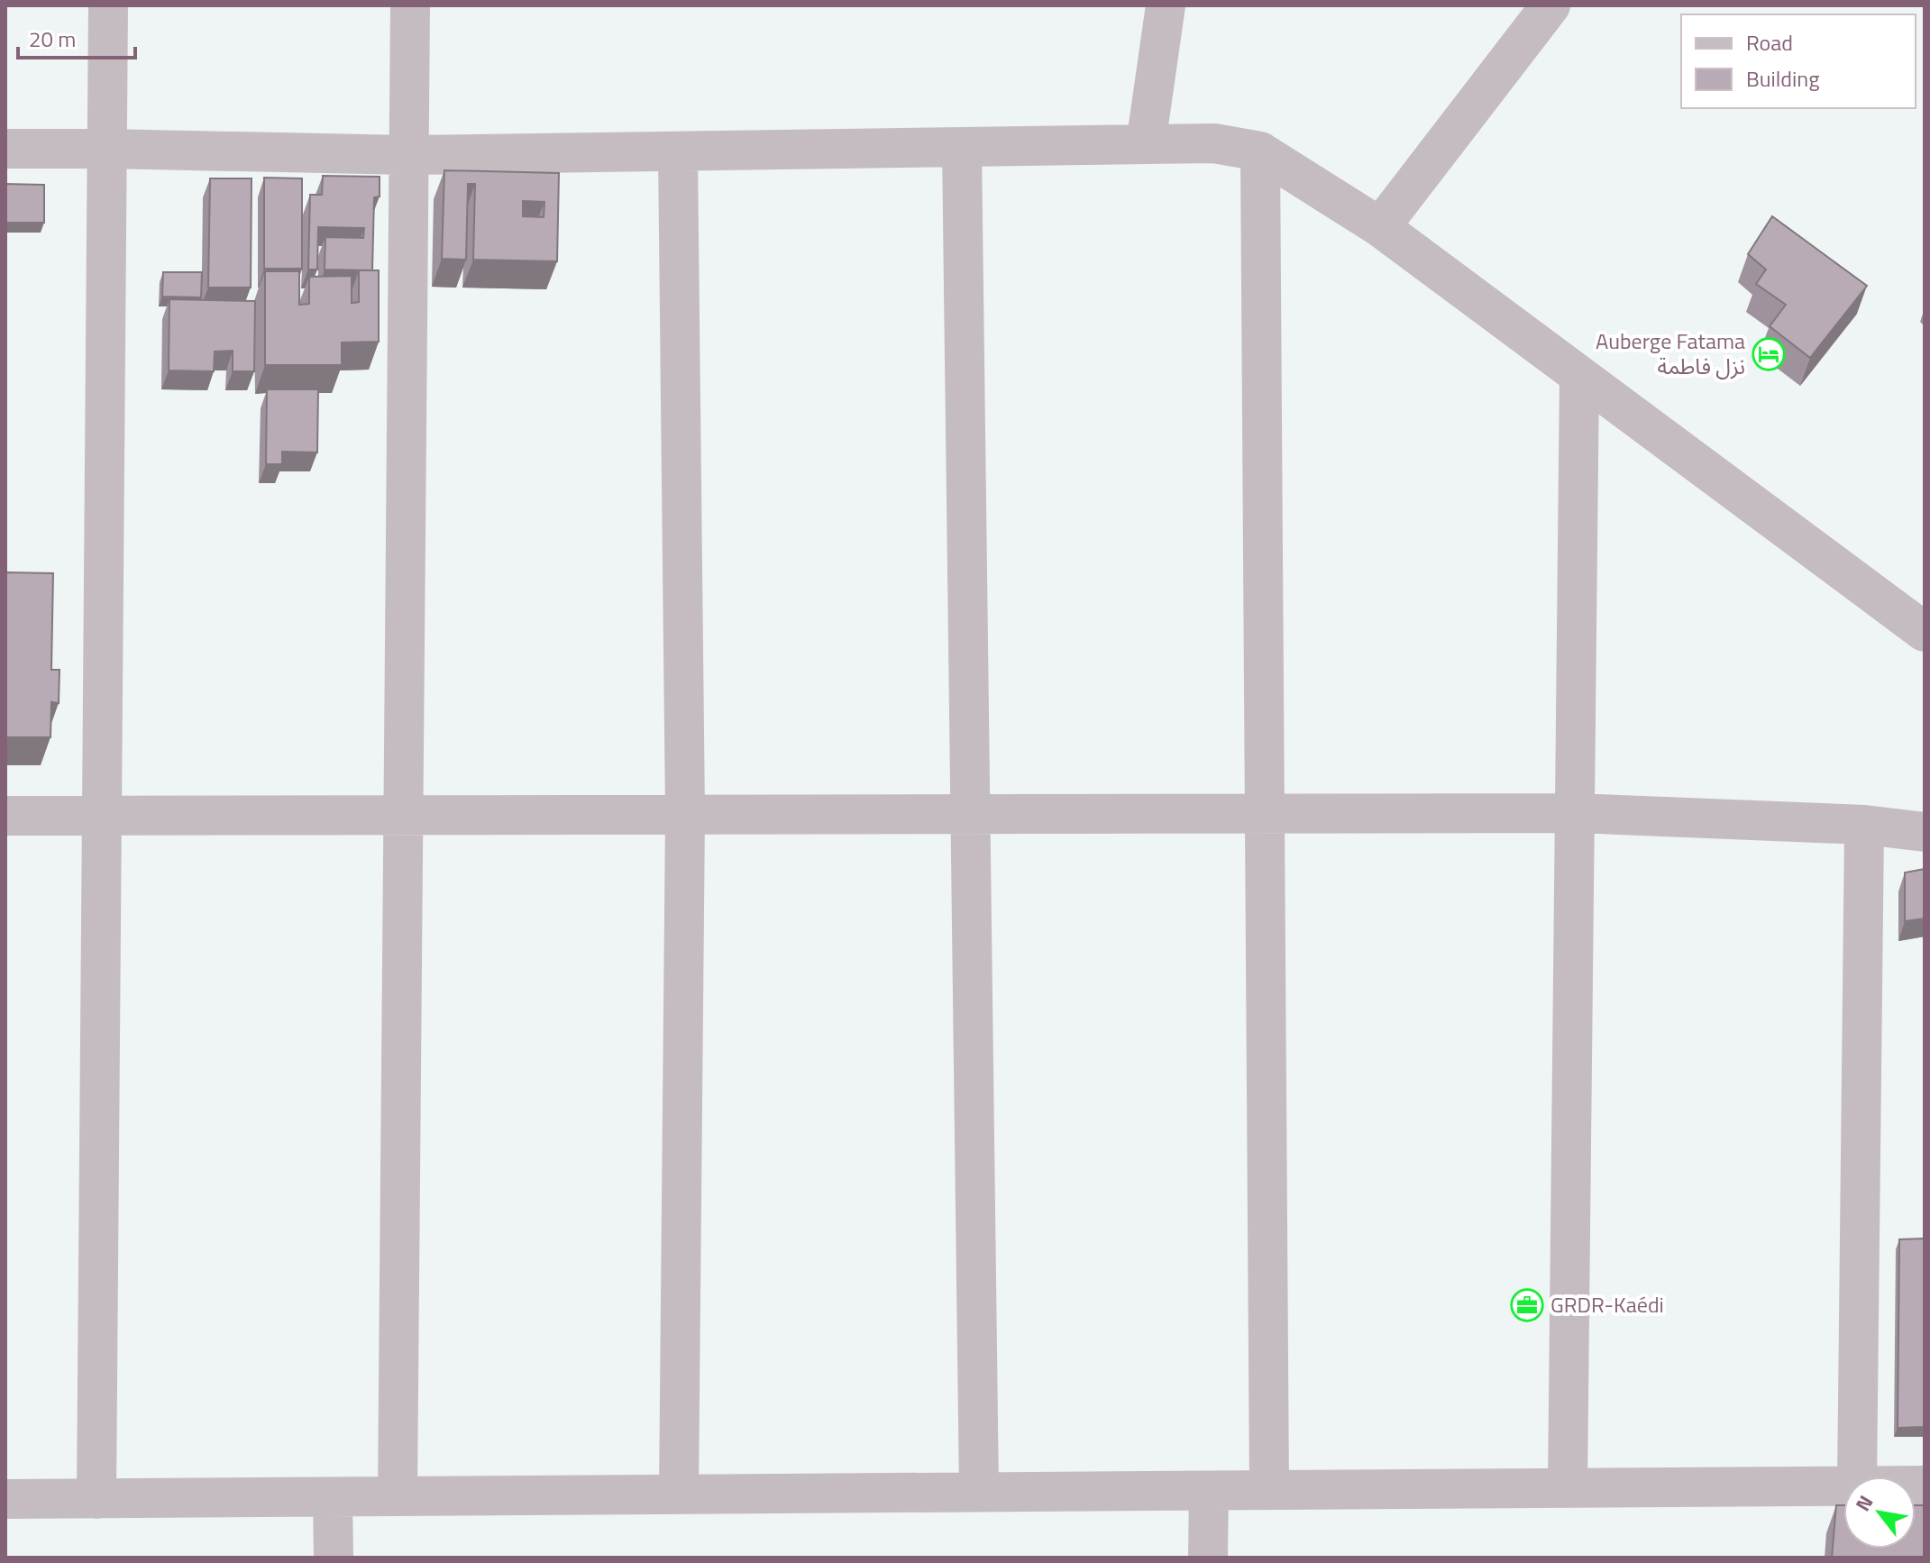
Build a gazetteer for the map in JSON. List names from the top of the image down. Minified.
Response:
{"places":{"hotel":["Auberge Fatama نزل فاطمة"],"office":["GRDR-Kaédi"]},"legend":["Road","Building"],"scale_bar":"20 m","north":"top left"}
